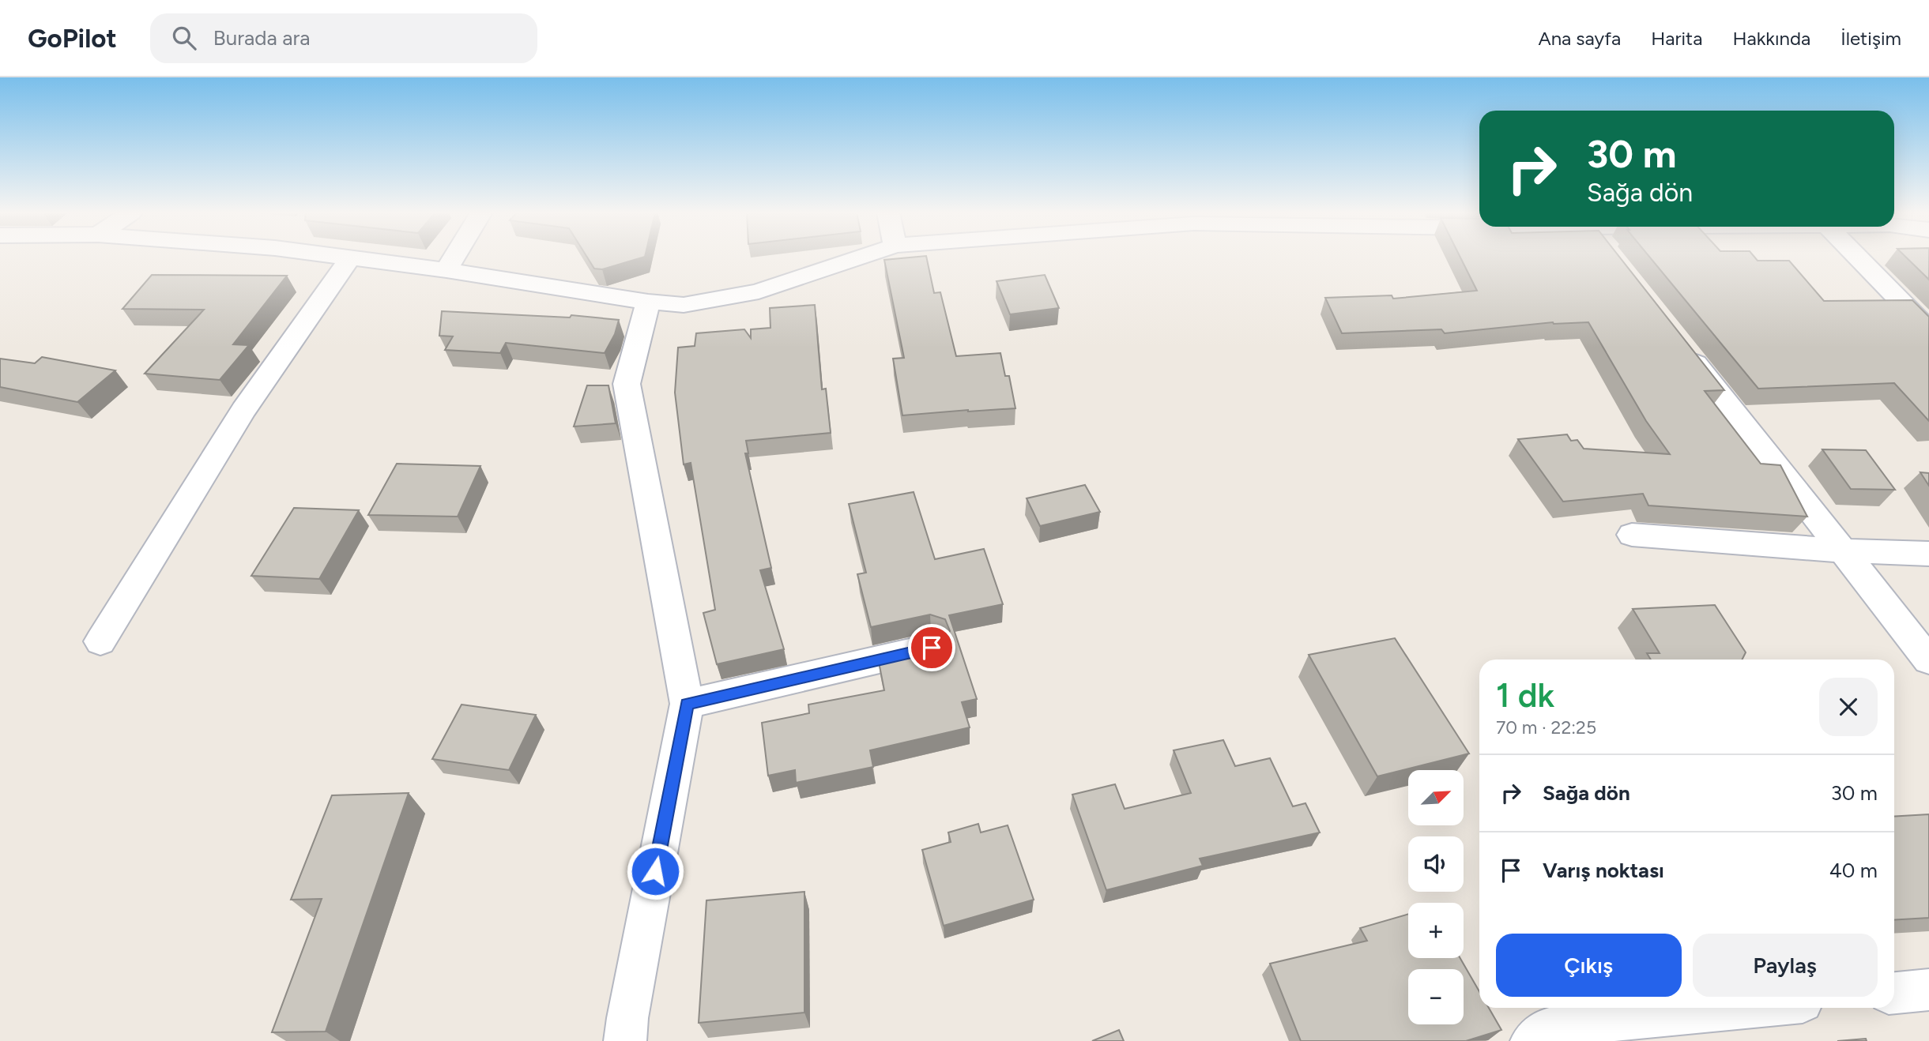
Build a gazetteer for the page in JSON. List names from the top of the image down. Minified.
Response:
{"north":"top right","page":{"header":"GoPilot","search":"Burada ara","nav":["Ana sayfa","Harita","Hakkında","İletişim"],"turn":["30 m","Sağa dön"],"heading":["1 dk","70 m · 22:25"],"list":[{"name":"Sağa dön","value":"30 m"},{"name":"Varış noktası","value":"40 m"}],"map_buttons":["+","−"],"buttons":["Çıkış","Paylaş"]}}
